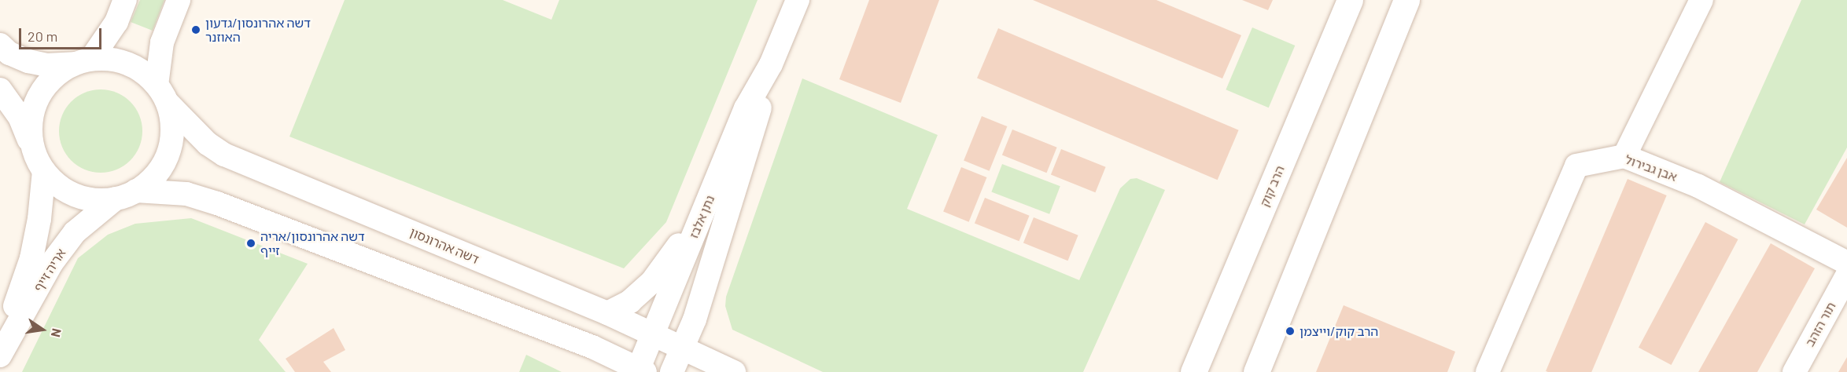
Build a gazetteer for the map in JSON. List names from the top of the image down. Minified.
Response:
{"streets":{"main road":["הרב קוק"],"street":["אבן גבירול","נתן אלבז","דשה אהרונסון","אריה זייף","תור הזהב"]},"crossings":[["נתן אלבז","דשה אהרונסון"],["דשה אהרונסון","אריה זייף"]],"places":["דשה אהרונסון/גדעון האוזנר","דשה אהרונסון/אריה זייף","הרב קוק/וייצמן"],"scale_bar":"20 m","north":"right"}
